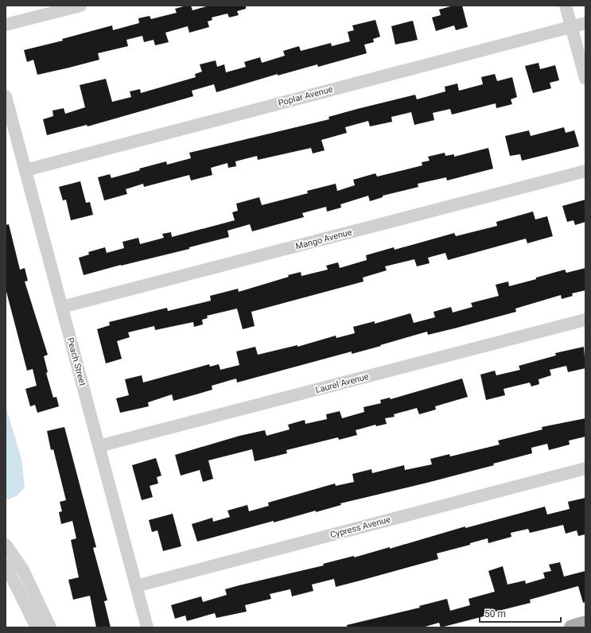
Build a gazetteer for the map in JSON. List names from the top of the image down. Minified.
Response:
{"streets":{"street":["Poplar Avenue","Mango Avenue","Peach Street","Laurel Avenue","Cypress Avenue"]},"crossings":[["Poplar Avenue","Peach Street"],["Mango Avenue","Peach Street"],["Peach Street","Laurel Avenue"],["Peach Street","Cypress Avenue"]],"scale_bar":"50 m"}
